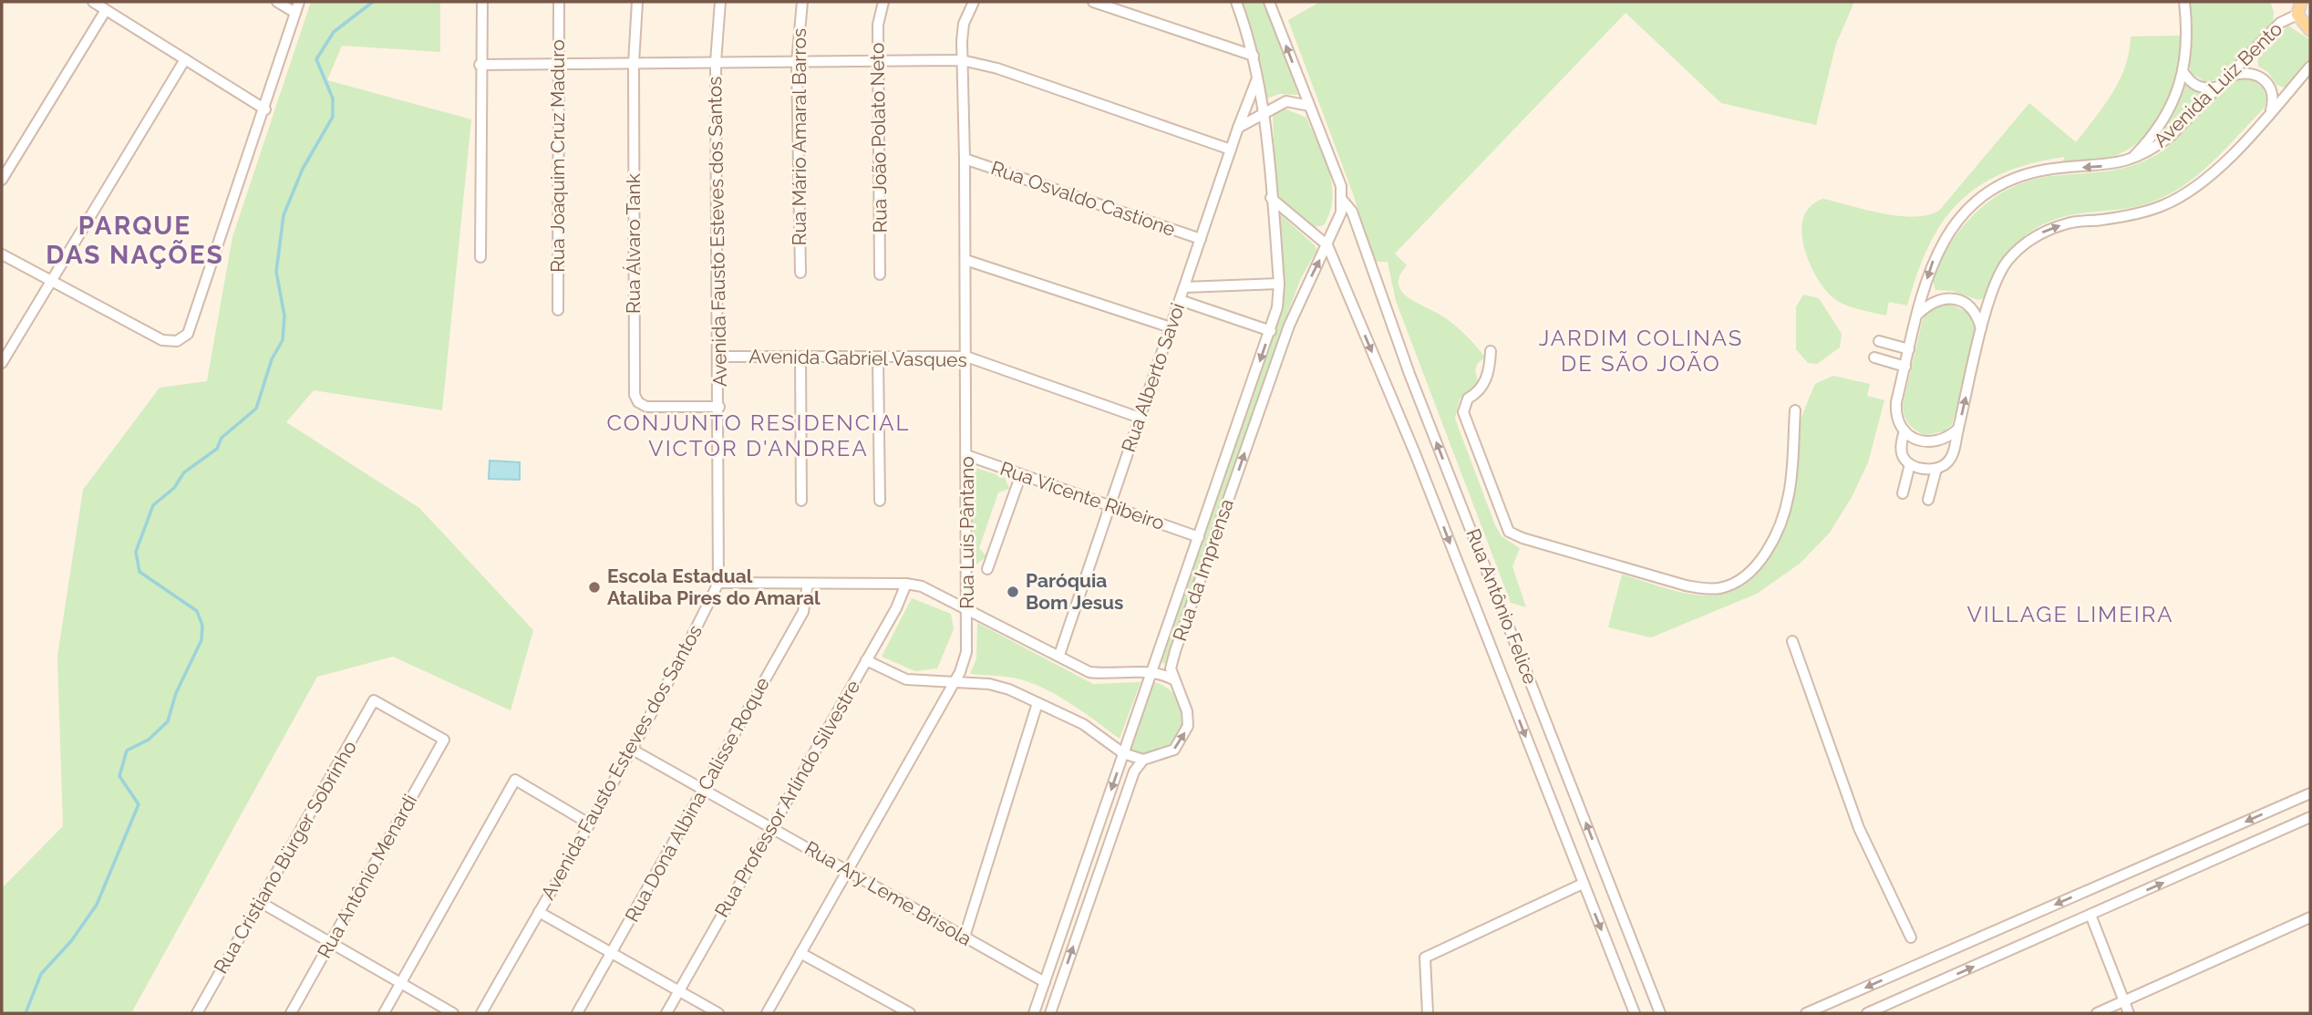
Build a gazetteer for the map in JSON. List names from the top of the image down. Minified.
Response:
{"streets":{"street":["Avenida Luiz Bento","Rua Mário Amaral Barros","Rua João Polato Neto","Rua Joaquim Cruz Maduro","Rua Osvaldo Castione","Avenida Fausto Esteves dos Santos","Rua Álvaro Tank","Avenida Gabriel Vasques","Rua Alberto Savoi","Rua Vicente Ribeiro","Rua Luís Pântano","Rua da Imprensa","Rua Antônio Felice","Rua Professor Arlíndo Silvestre","Rua Doná Albina Calisse Roque","Rua Cristiano Bürger Sobrinho","Rua Antônio Menardi","Rua Ary Leme Brisola"]},"crossings":[["Rua Osvaldo Castione","Rua Alberto Savoi"],["Rua Osvaldo Castione","Rua Luís Pântano"],["Avenida Fausto Esteves dos Santos","Rua Álvaro Tank"],["Avenida Fausto Esteves dos Santos","Avenida Gabriel Vasques"],["Avenida Fausto Esteves dos Santos","Rua Ary Leme Brisola"],["Avenida Gabriel Vasques","Rua Alberto Savoi"],["Avenida Gabriel Vasques","Rua Luís Pântano"],["Rua Alberto Savoi","Rua Vicente Ribeiro"],["Rua Alberto Savoi","Rua da Imprensa"],["Rua Vicente Ribeiro","Rua Luís Pântano"],["Rua Vicente Ribeiro","Rua da Imprensa"],["Rua Luís Pântano","Rua Ary Leme Brisola"],["Rua da Imprensa","Rua Antônio Felice"],["Rua da Imprensa","Rua Ary Leme Brisola"],["Rua Professor Arlíndo Silvestre","Rua Ary Leme Brisola"],["Rua Doná Albina Calisse Roque","Rua Ary Leme Brisola"],["Rua Cristiano Bürger Sobrinho","Rua Antônio Menardi"]],"districts":["PARQUE DAS NAÇÕES","JARDIM COLINAS DE SÃO JOÃO","CONJUNTO RESIDENCIAL VICTOR D'ANDREA","VILLAGE LIMEIRA"],"places":["Escola Estadual Ataliba Pires do Amaral","Paróquia Bom Jesus"]}
